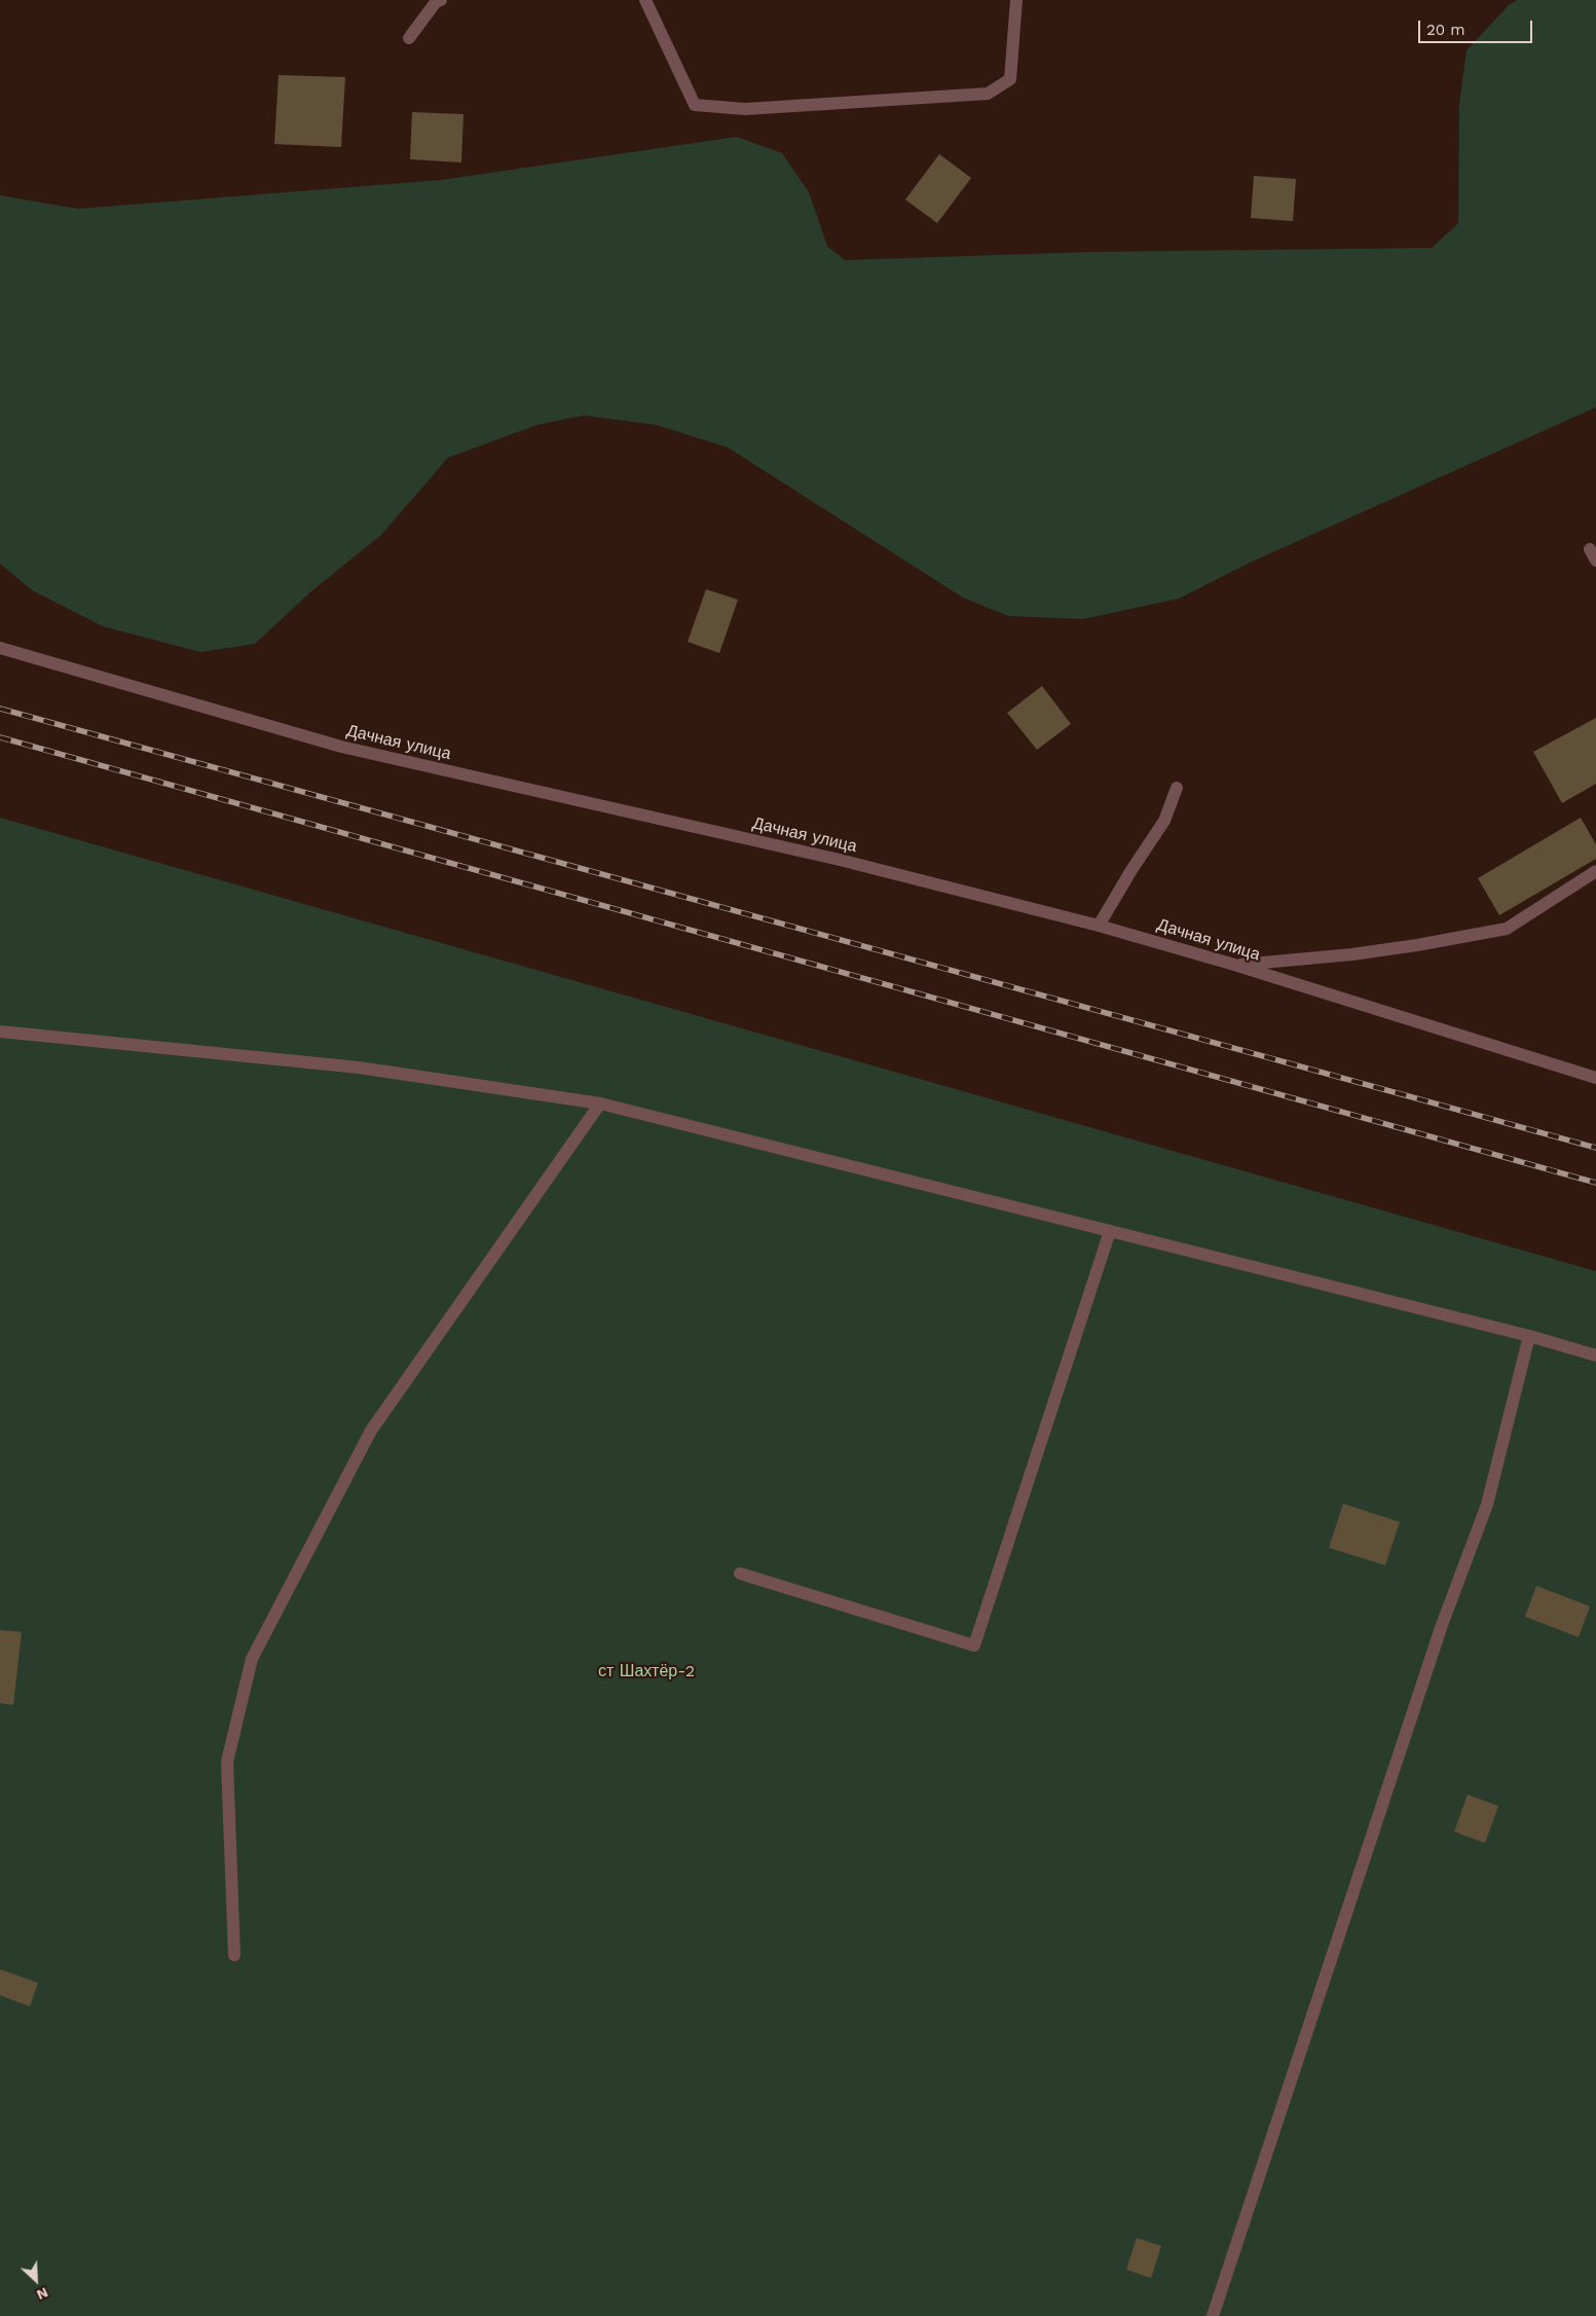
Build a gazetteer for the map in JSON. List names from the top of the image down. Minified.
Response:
{"streets":{"street":["Дачная улица"]},"parks":["ст Шахтёр-2"],"scale_bar":"20 m","north":"bottom right"}
